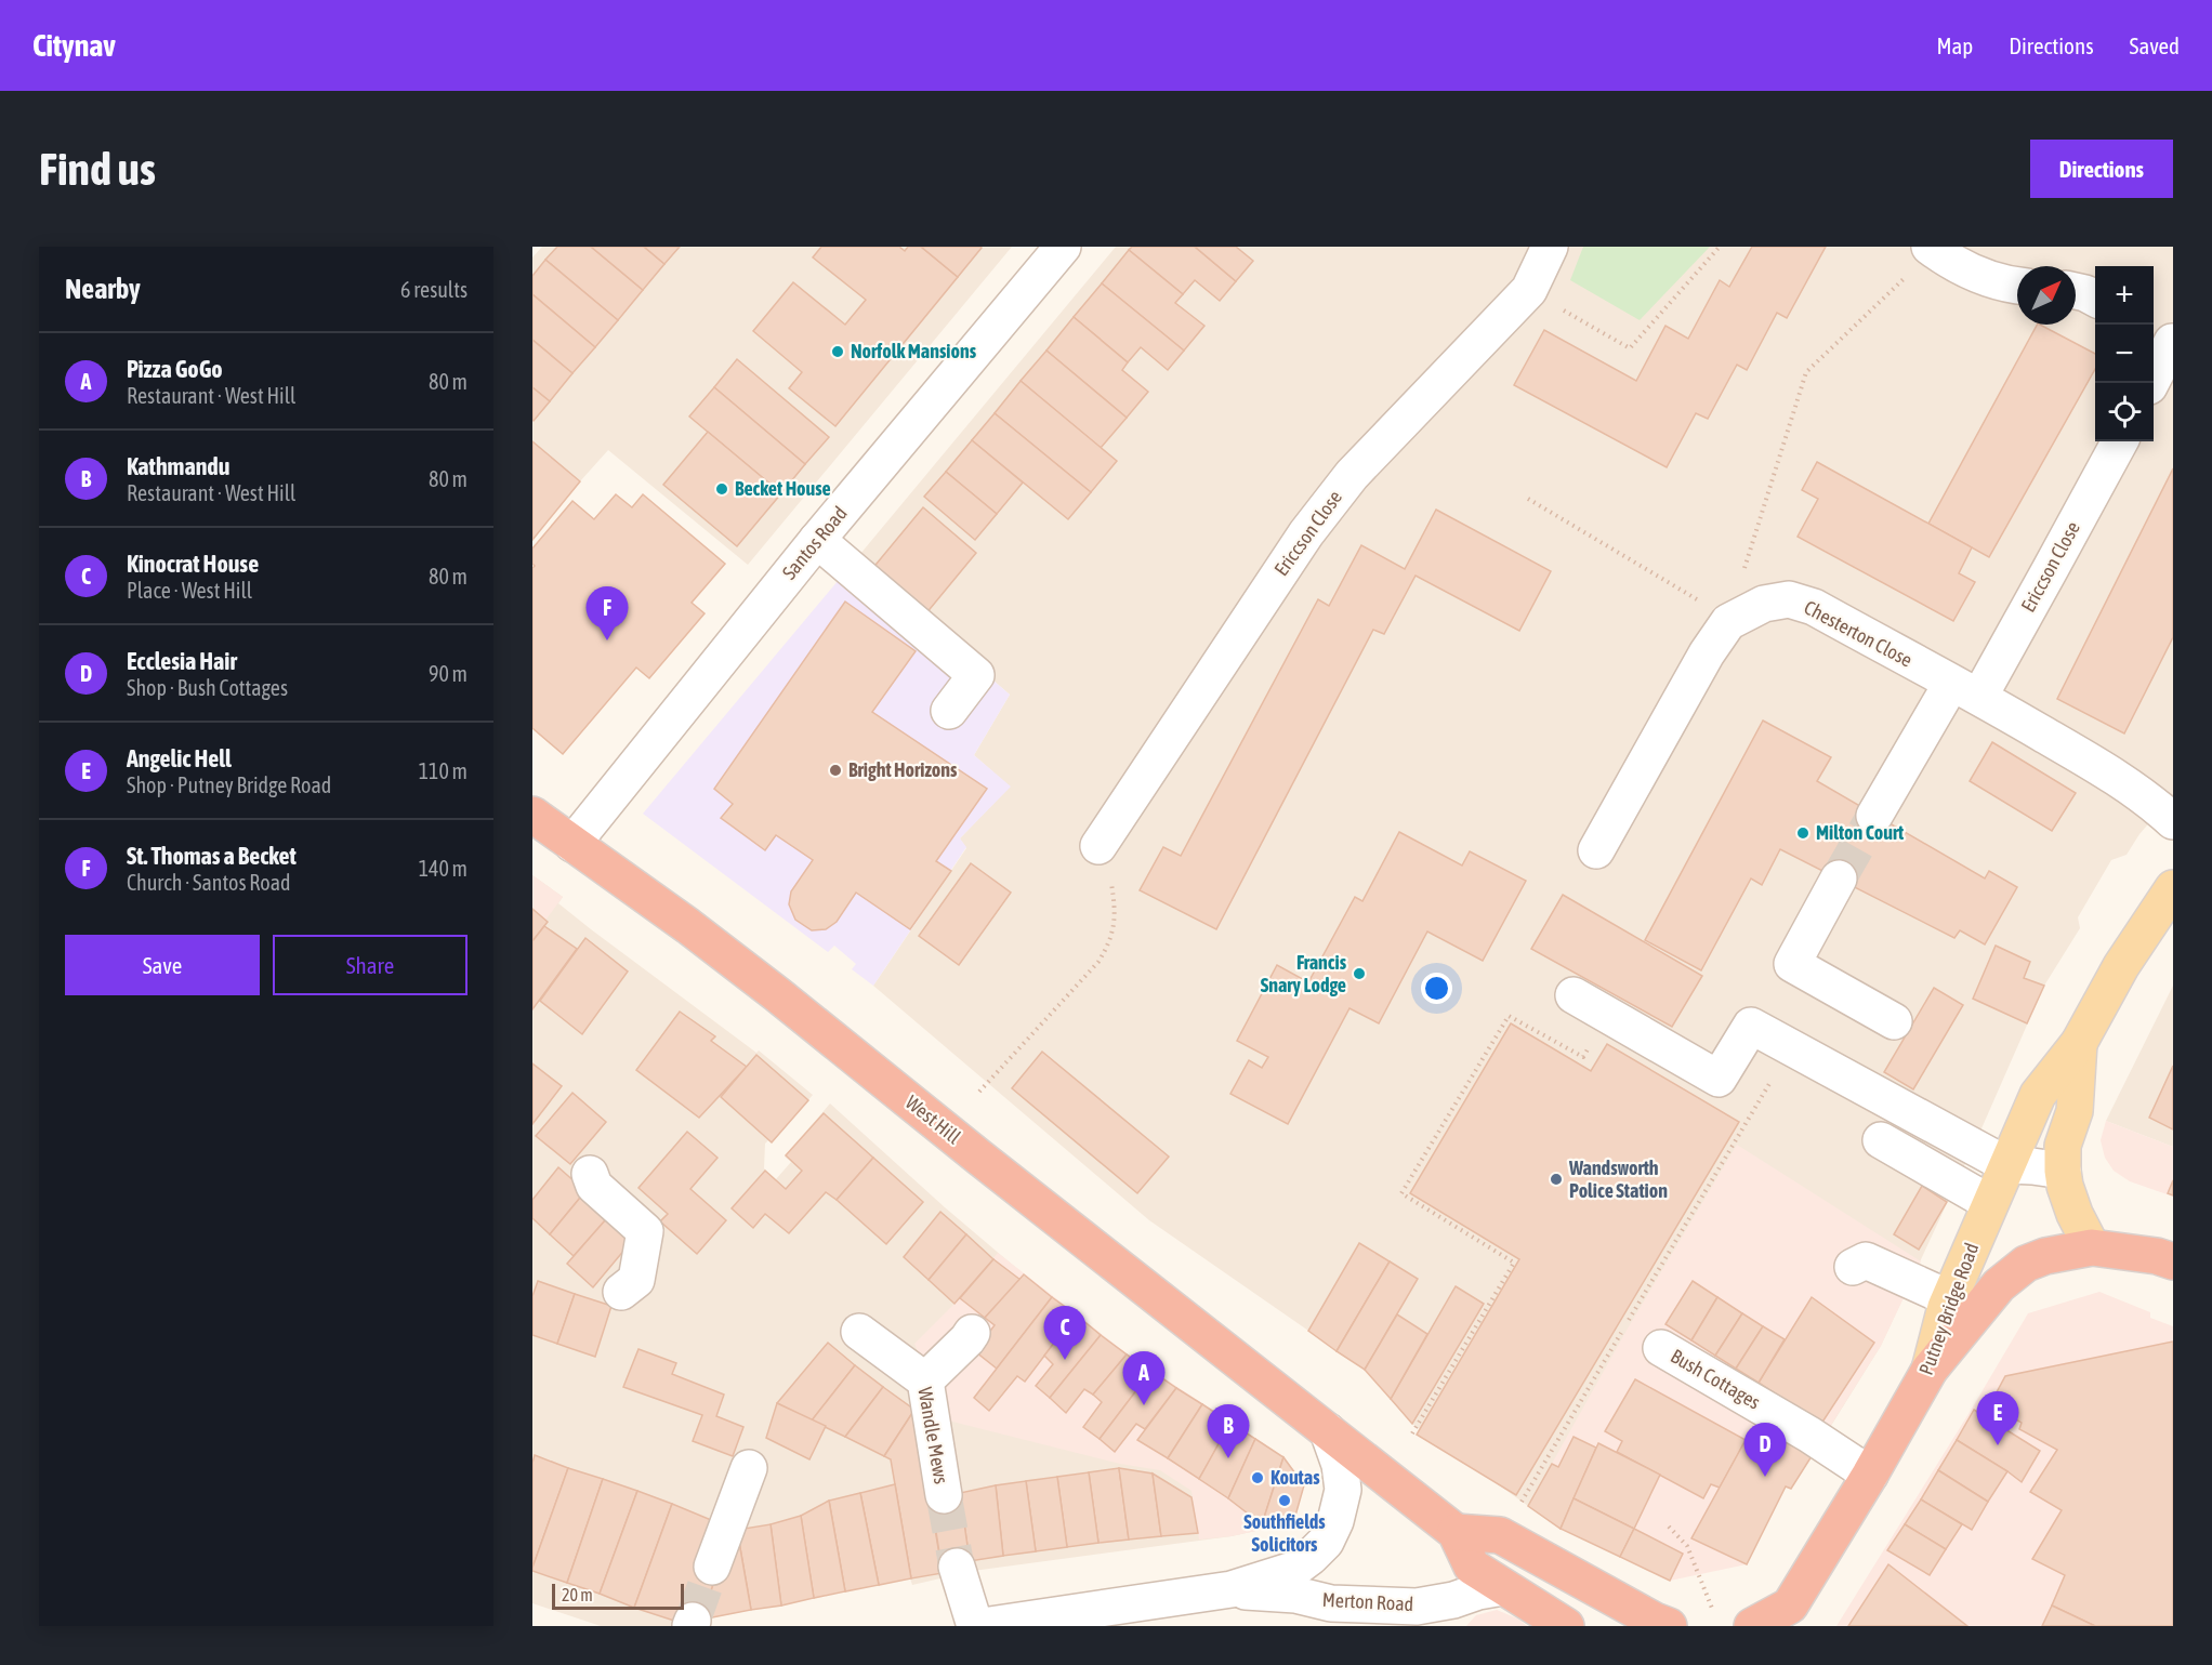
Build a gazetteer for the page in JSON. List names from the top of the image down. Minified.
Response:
{"streets":{"highway":["West Hill","Putney Bridge Road"],"street":["Ericcson Close","Santos Road","Chesterton Close","Bush Cottages","Wandle Mews","Merton Road"]},"crossings":[["Ericcson Close","Chesterton Close"],["Santos Road","West Hill"],["West Hill","Merton Road"],["Putney Bridge Road","Bush Cottages"]],"places":["Norfolk Mansions","Becket House","Bright Horizons","Milton Court","Francis Snary Lodge","Wandsworth Police Station","Koutas","Southfields Solicitors"],"scale_bar":"20 m","north":"top right","page":{"header":"Citynav","nav":["Map","Directions","Saved"],"buttons":["Directions",["Save","Share"]],"title":"Find us","heading":["Nearby","6 results"],"map_buttons":["+","−"],"list":[{"mark":"A","name":"Pizza GoGo","note":"Restaurant · West Hill","value":"80 m"},{"mark":"B","name":"Kathmandu","note":"Restaurant · West Hill","value":"80 m"},{"mark":"C","name":"Kinocrat House","note":"Place · West Hill","value":"80 m"},{"mark":"D","name":"Ecclesia Hair","note":"Shop · Bush Cottages","value":"90 m"},{"mark":"E","name":"Angelic Hell","note":"Shop · Putney Bridge Road","value":"110 m"},{"mark":"F","name":"St. Thomas a Becket","note":"Church · Santos Road","value":"140 m"}],"pins":["F","C","A","E","B","D"],"scale":"20 m"}}
